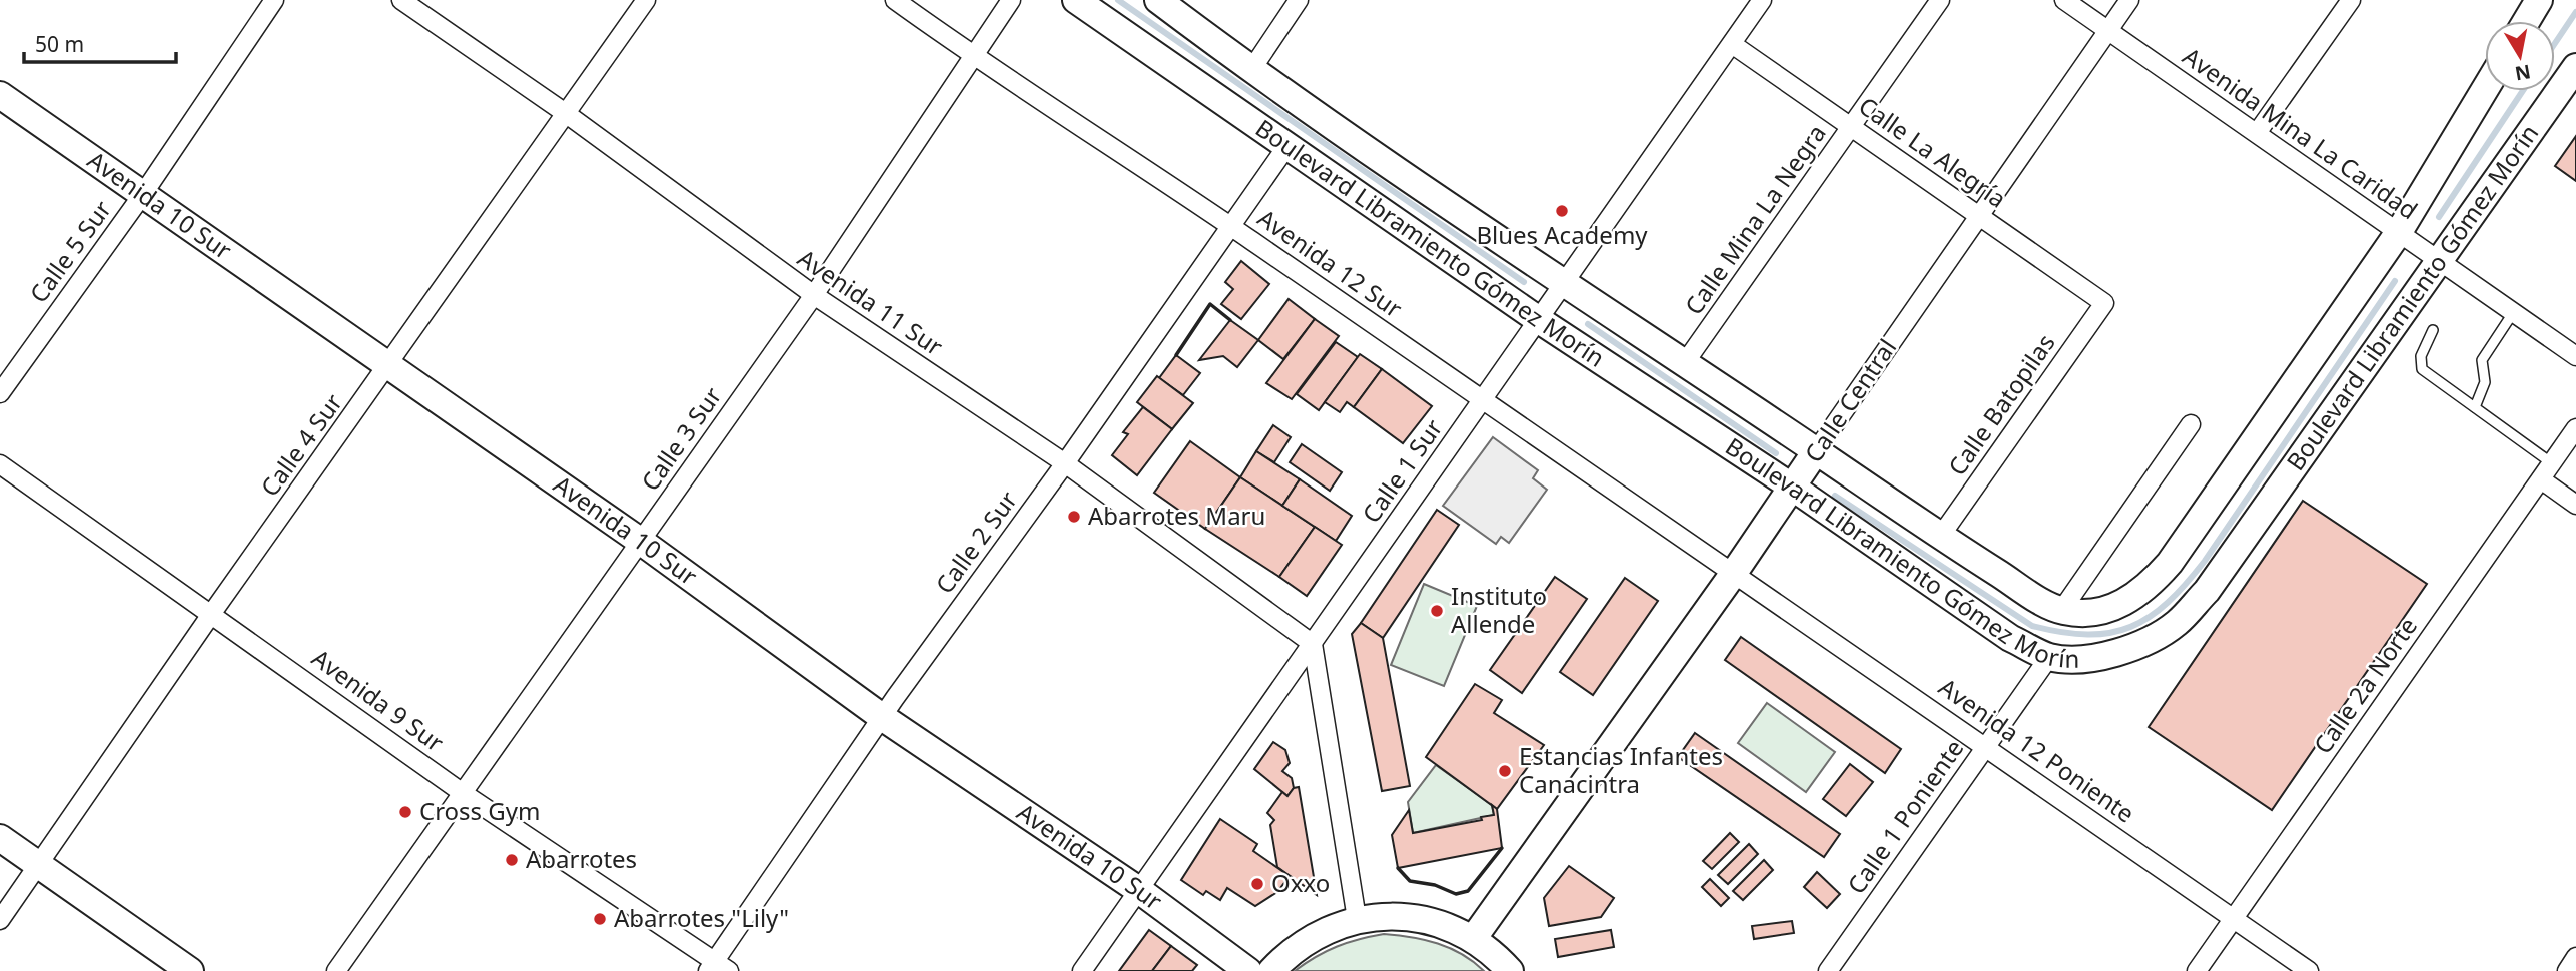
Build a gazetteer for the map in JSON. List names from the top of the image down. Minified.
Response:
{"streets":{"main road":["Avenida 10 Sur","Boulevard Libramiento Gómez Morín","Calle Central"],"street":["Avenida Mina La Caridad","Calle La Alegría","Calle Mina La Negra","Calle 5 Sur","Avenida 12 Sur","Avenida 11 Sur","Calle Batopilas","Calle 3 Sur","Calle 4 Sur","Calle 1 Sur","Calle 2 Sur","Calle 2a Norte","Avenida 9 Sur","Avenida 12 Poniente","Calle 1 Poniente"]},"crossings":[["Avenida Mina La Caridad","Boulevard Libramiento Gómez Morín"],["Avenida Mina La Caridad","Calle Central"],["Calle La Alegría","Calle Mina La Negra"],["Calle La Alegría","Calle Central"],["Calle La Alegría","Calle Batopilas"],["Calle La Alegría","Calle 1 Sur"],["Avenida 10 Sur","Calle 5 Sur"],["Avenida 10 Sur","Calle 3 Sur"],["Avenida 10 Sur","Calle 4 Sur"],["Avenida 10 Sur","Calle 1 Sur"],["Avenida 10 Sur","Calle 2 Sur"],["Calle Mina La Negra","Boulevard Libramiento Gómez Morín"],["Boulevard Libramiento Gómez Morín","Calle Central"],["Boulevard Libramiento Gómez Morín","Calle Batopilas"],["Boulevard Libramiento Gómez Morín","Calle 1 Sur"],["Boulevard Libramiento Gómez Morín","Calle 2 Sur"],["Boulevard Libramiento Gómez Morín","Calle 1 Poniente"],["Avenida 12 Sur","Calle Central"],["Avenida 12 Sur","Calle 3 Sur"],["Avenida 12 Sur","Calle 1 Sur"],["Avenida 12 Sur","Calle 2 Sur"],["Avenida 12 Sur","Avenida 12 Poniente"],["Avenida 11 Sur","Calle 3 Sur"],["Avenida 11 Sur","Calle 4 Sur"],["Avenida 11 Sur","Calle 1 Sur"],["Avenida 11 Sur","Calle 2 Sur"],["Calle Central","Avenida 12 Poniente"],["Calle 3 Sur","Avenida 9 Sur"],["Calle 4 Sur","Avenida 9 Sur"],["Calle 2 Sur","Avenida 9 Sur"],["Calle 2a Norte","Avenida 12 Poniente"],["Avenida 12 Poniente","Calle 1 Poniente"]],"places":["Blues Academy","Abarrotes Maru","Instituto Allende","Estancias Infantes Canacintra","Cross Gym","Abarrotes","Oxxo","Abarrotes \"Lily\""],"scale_bar":"50 m","north":"bottom"}
